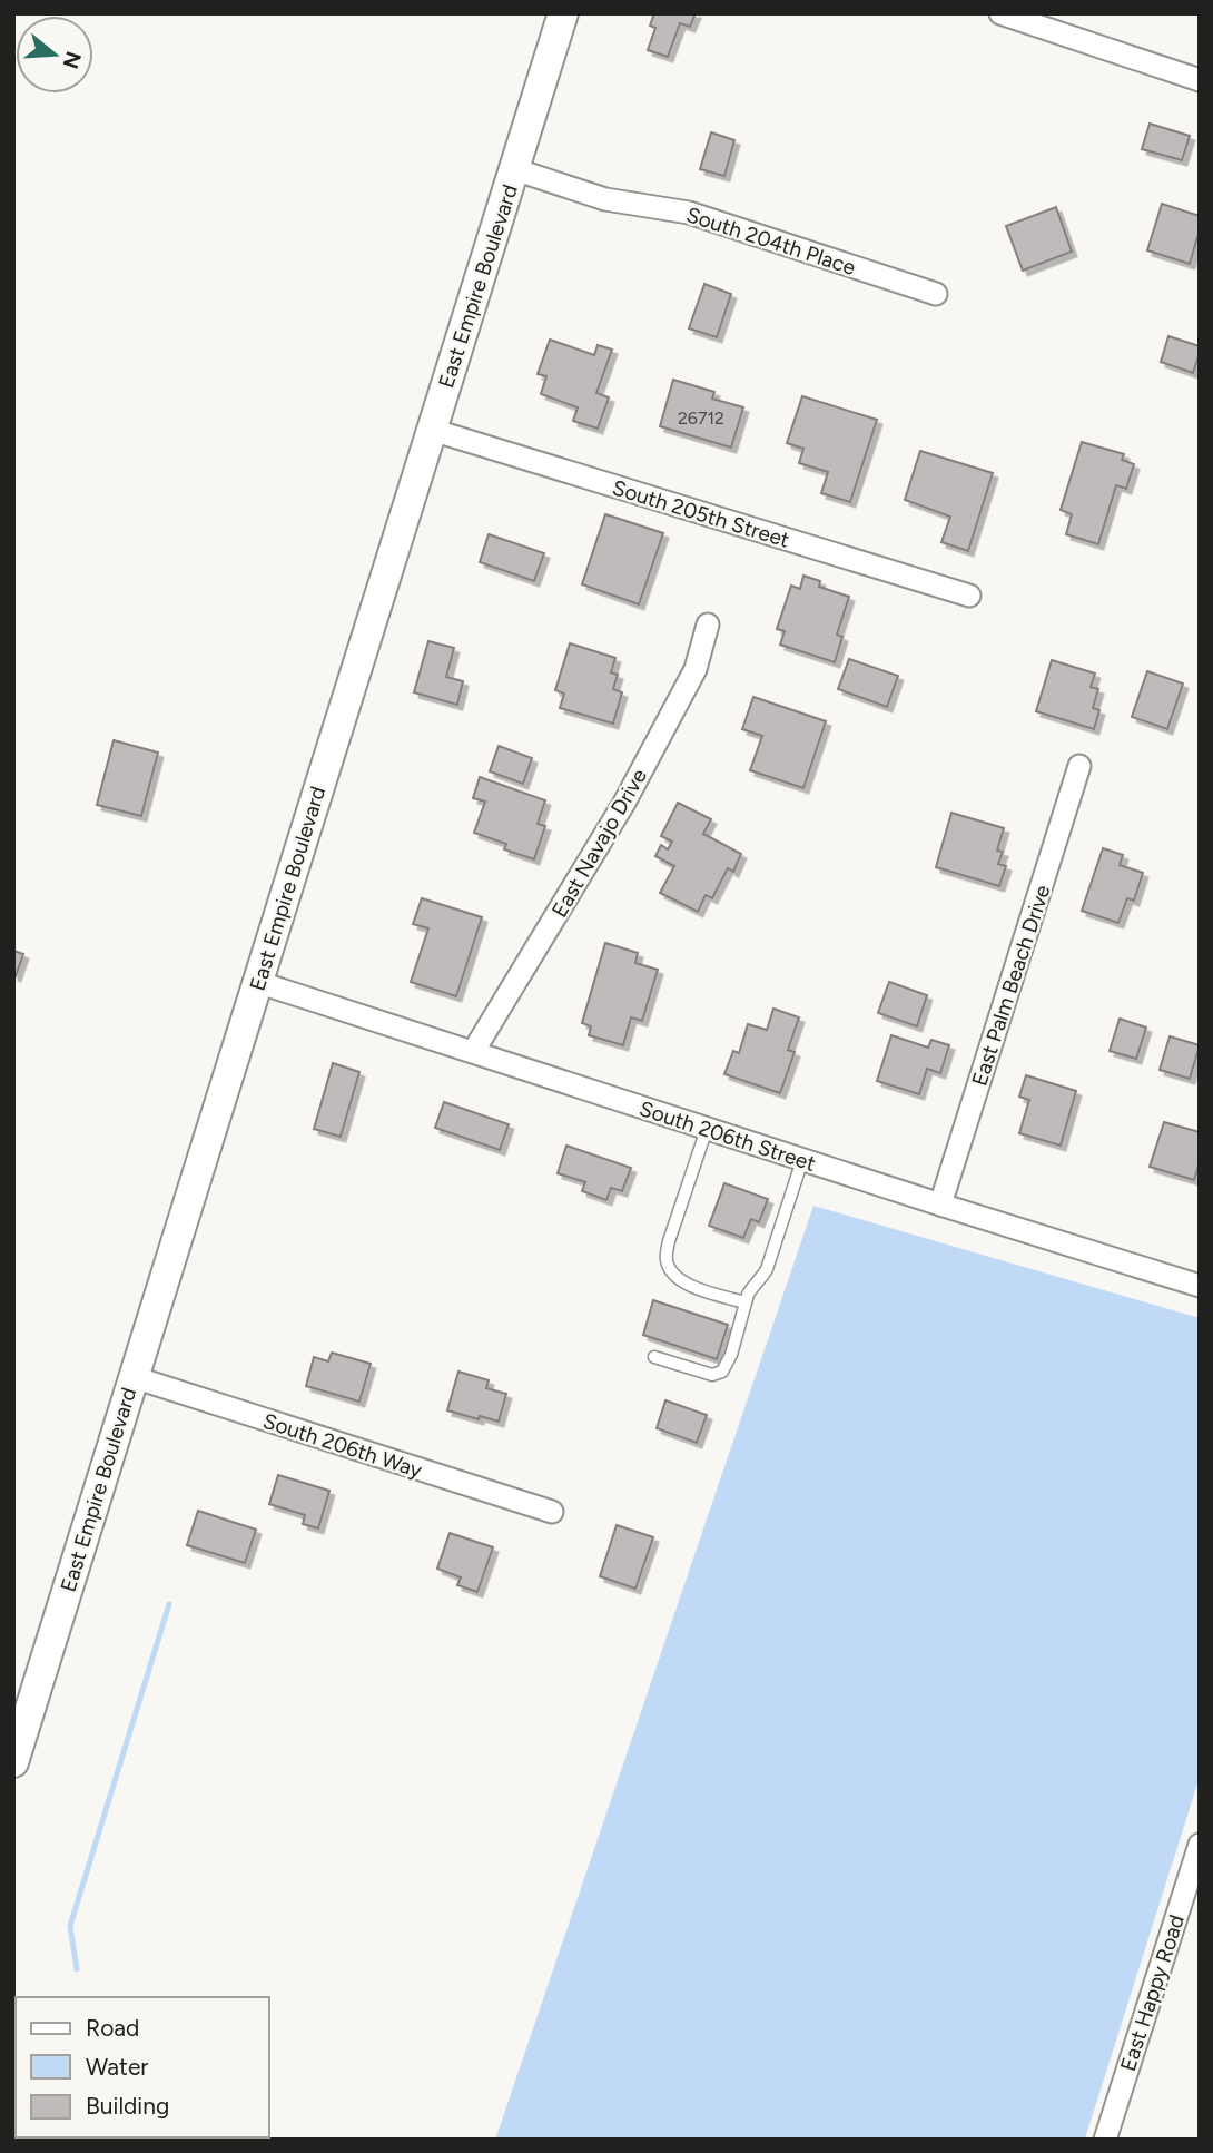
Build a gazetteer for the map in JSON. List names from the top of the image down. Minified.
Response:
{"streets":{"main road":["East Empire Boulevard"],"street":["South 204th Place","South 205th Street","East Navajo Drive","East Palm Beach Drive","South 206th Street","South 206th Way","East Happy Road"]},"crossings":[["South 204th Place","East Empire Boulevard"],["East Empire Boulevard","South 205th Street"],["East Empire Boulevard","South 206th Street"],["East Empire Boulevard","South 206th Way"],["East Navajo Drive","South 206th Street"],["East Palm Beach Drive","South 206th Street"]],"house_numbers":["26712"],"legend":["Road","Water","Building"],"north":"right"}
